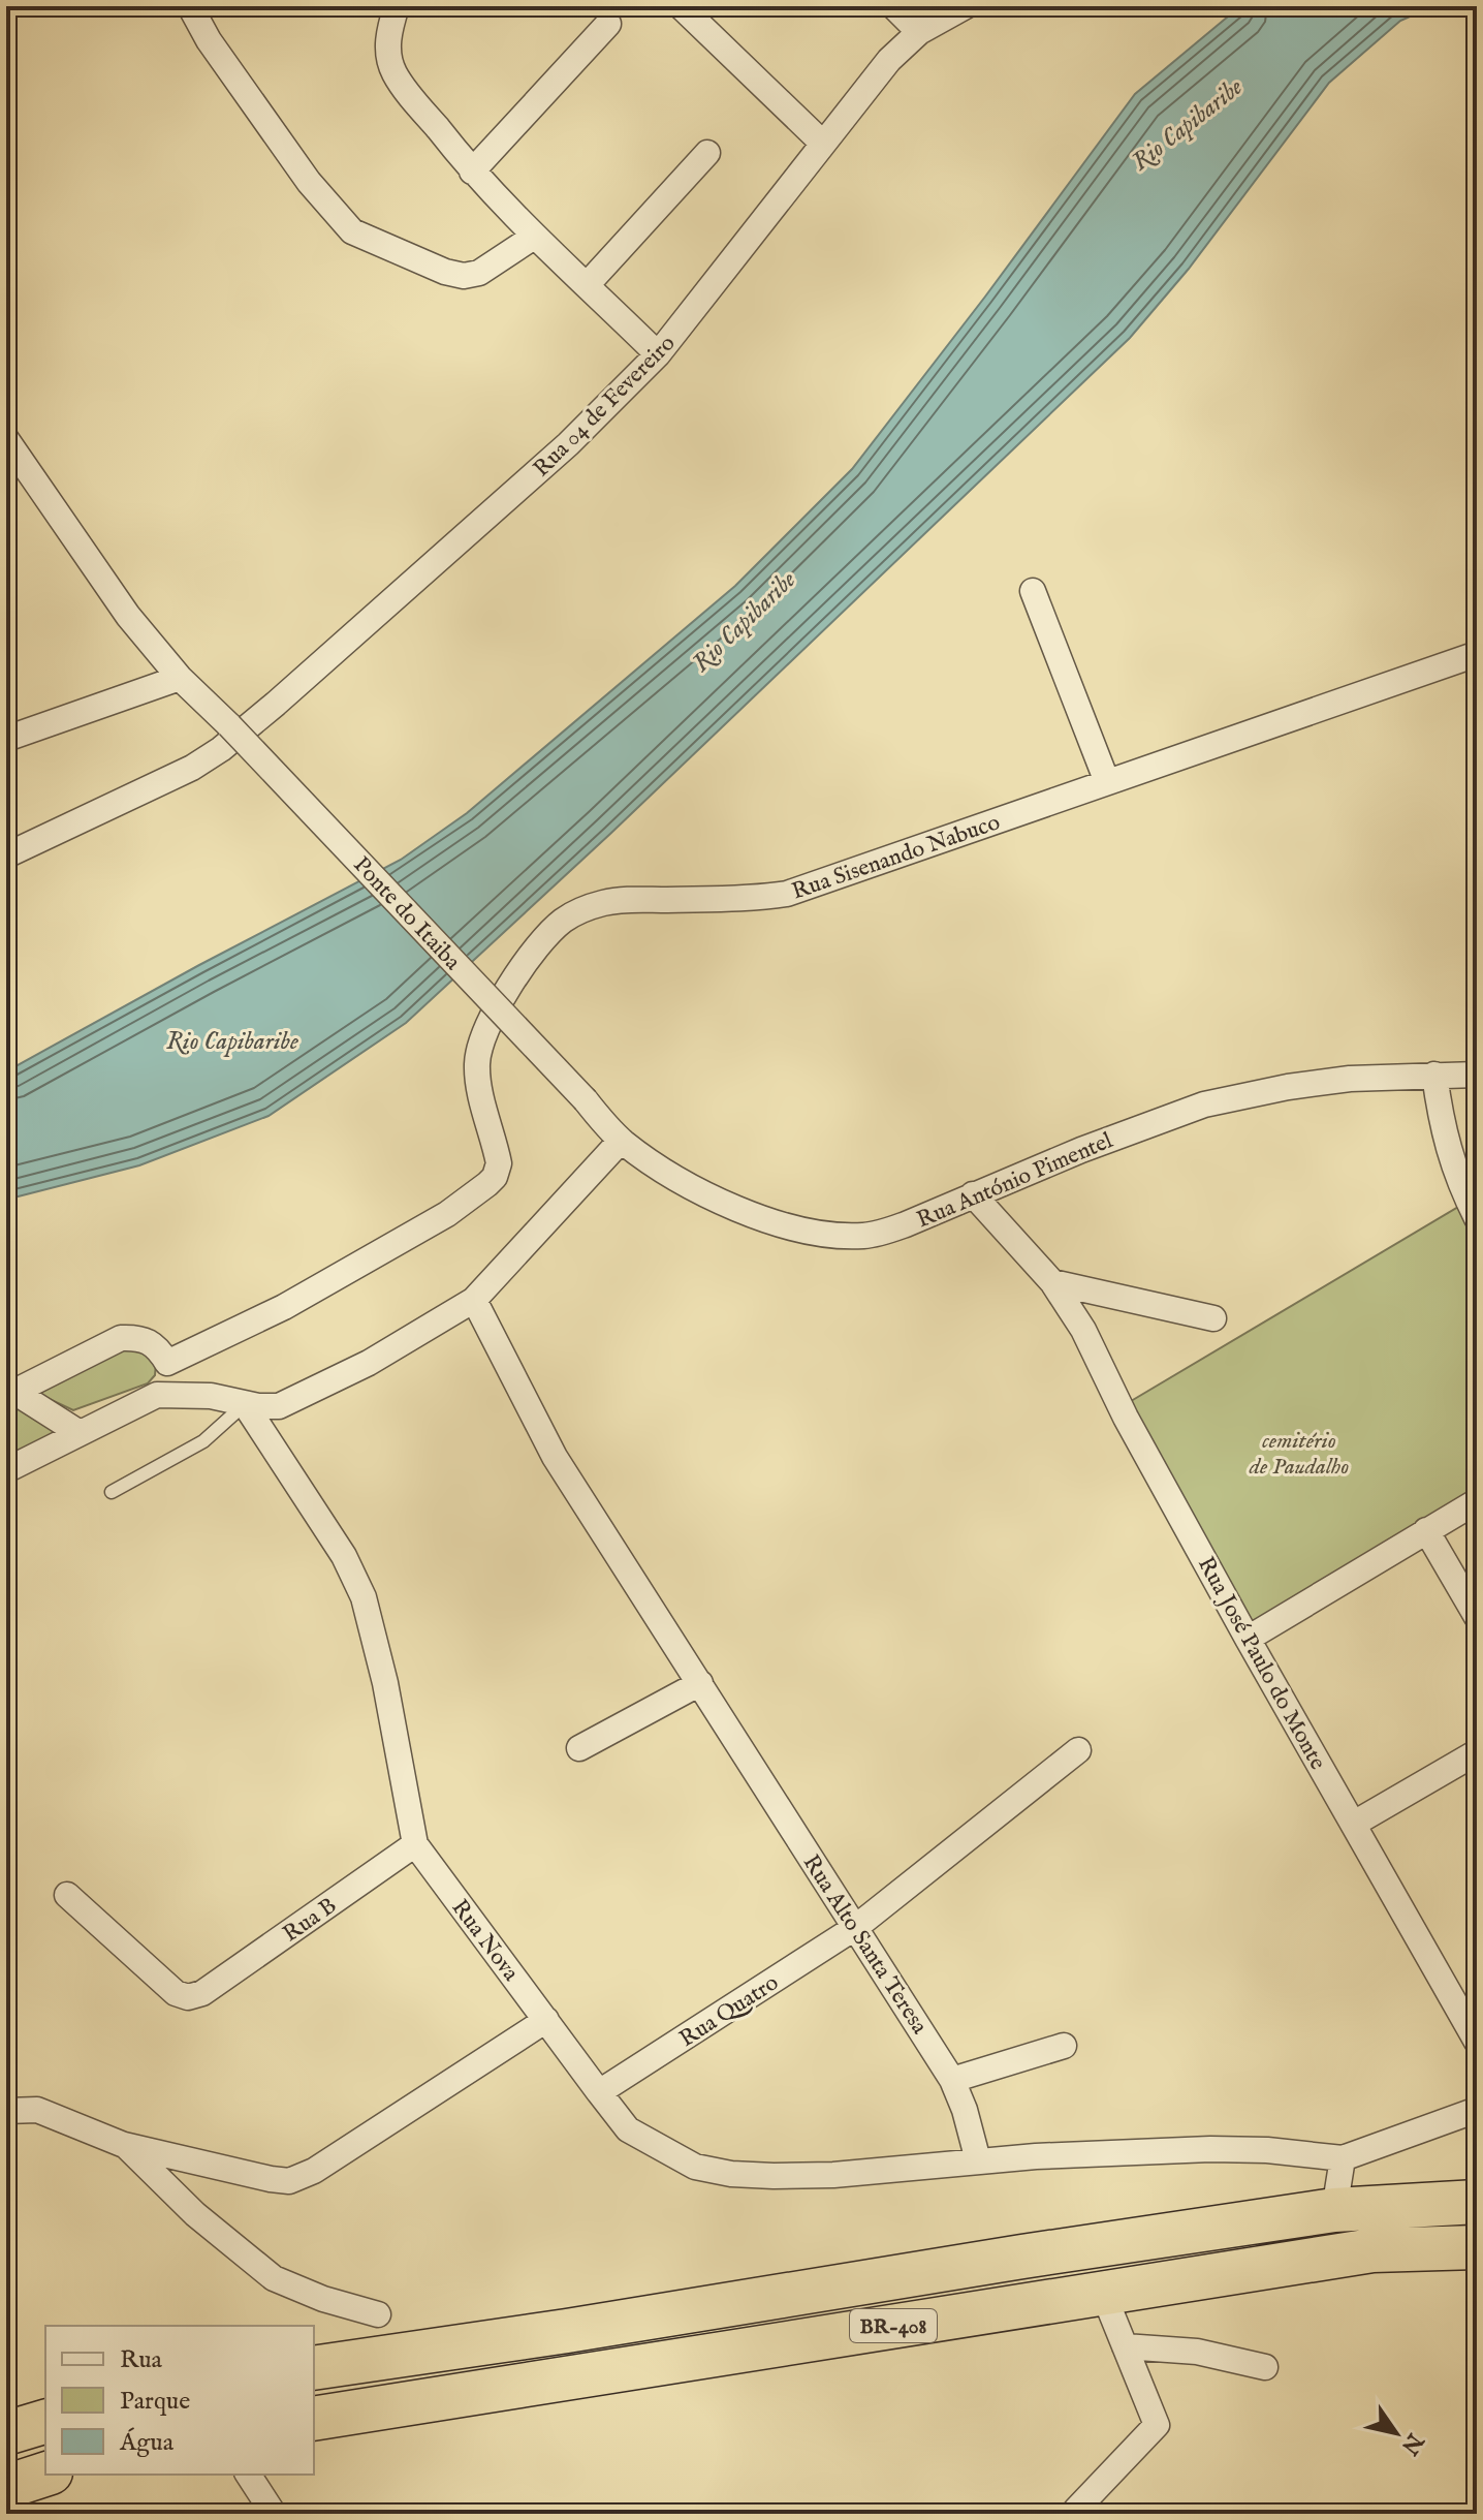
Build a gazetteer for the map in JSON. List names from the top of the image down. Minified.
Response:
{"streets":{"highway":["BR-408"],"street":["Rua 04 de Fevereiro","Rua Sisenando Nabuco","Ponte do Itaiba","Rua António Pimentel","Rua José Paulo do Monte","Rua B","Rua Nova","Rua Alto Santa Teresa","Rua Quatro"]},"crossings":[["Ponte do Itaiba","Rua António Pimentel"],["Rua António Pimentel","Rua José Paulo do Monte"],["Rua B","Rua Nova"],["Rua Nova","Rua Alto Santa Teresa"],["Rua Nova","Rua Quatro"],["Rua Alto Santa Teresa","Rua Quatro"]],"water":["Rio Capibaribe"],"parks":["cemitério de Paudalho"],"legend":["Rua","Parque","Água"],"north":"bottom right"}
